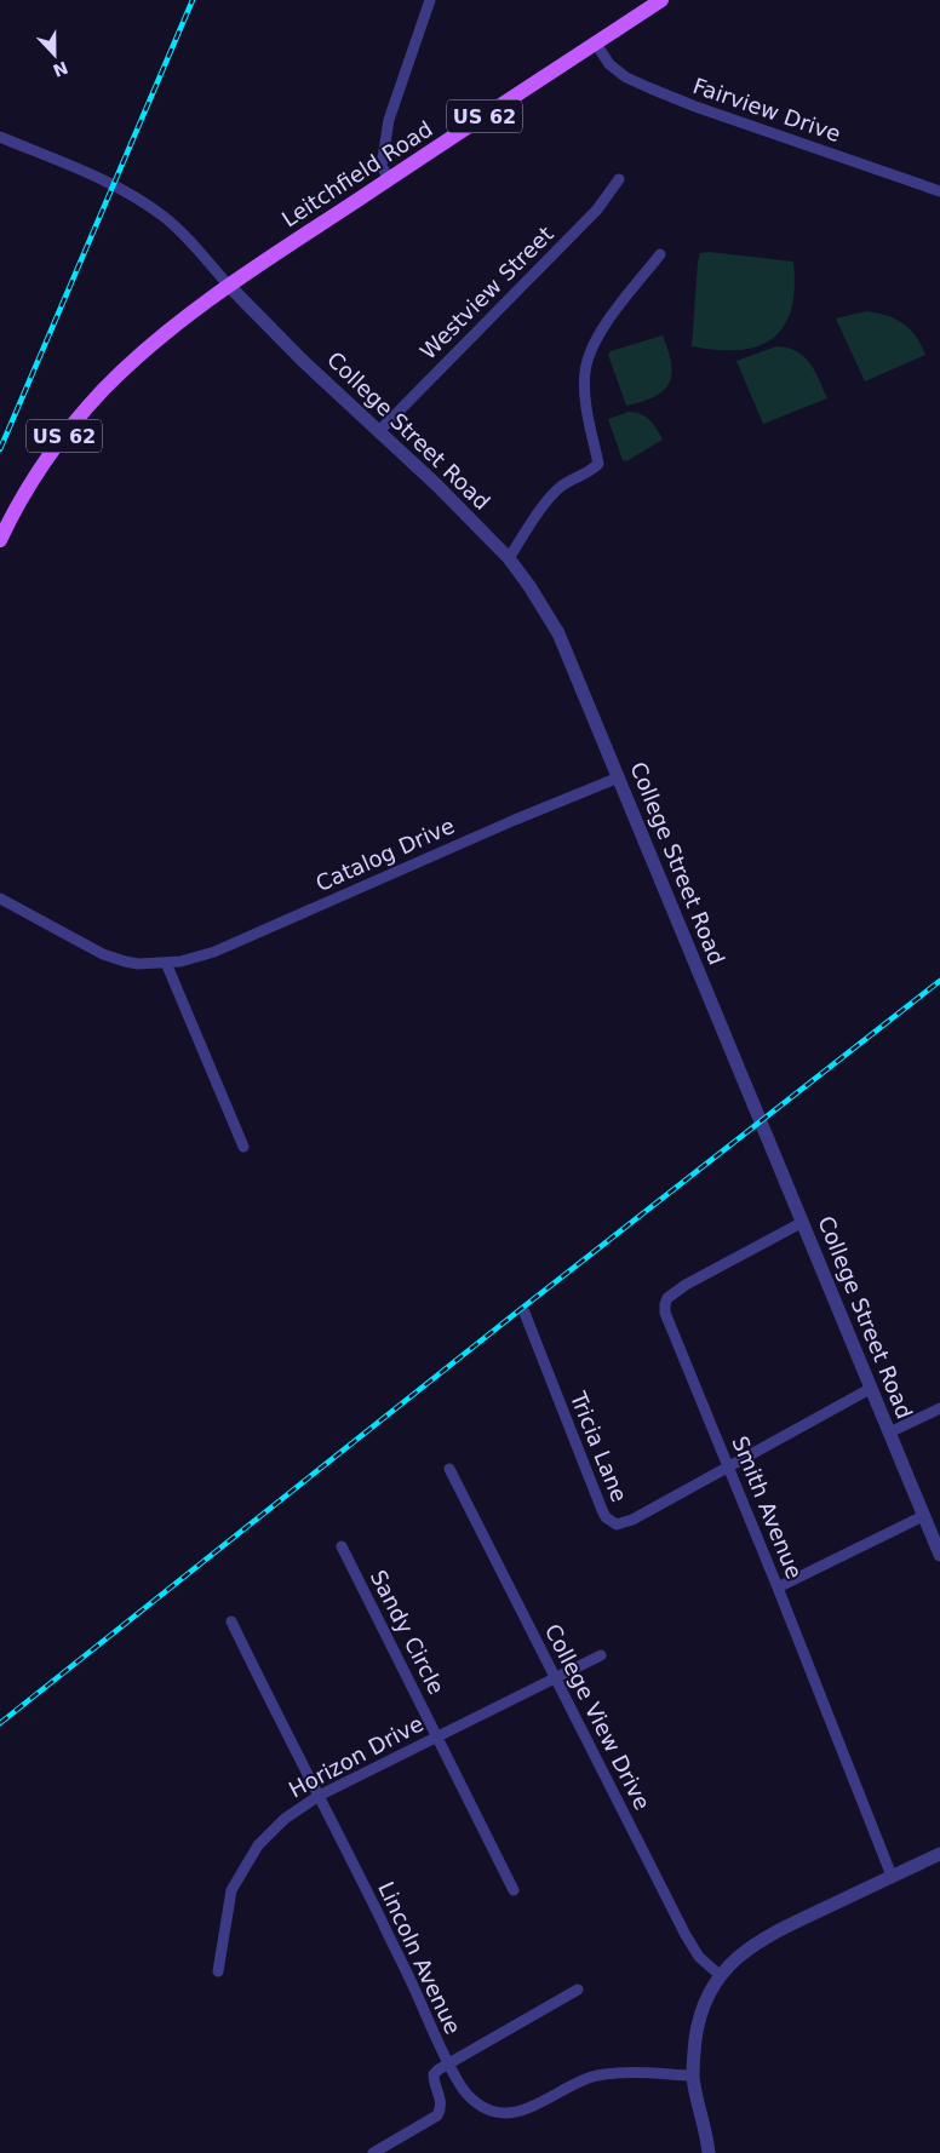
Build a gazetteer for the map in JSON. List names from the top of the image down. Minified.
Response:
{"streets":{"main road":["US 62","Leitchfield Road"],"street":["Fairview Drive","Westview Street","College Street Road","Catalog Drive","Tricia Lane","Smith Avenue","Sandy Circle","College View Drive","Horizon Drive","Lincoln Avenue"]},"crossings":[["Fairview Drive","Leitchfield Road"],["US 62","Leitchfield Road"],["US 62","College Street Road"],["Leitchfield Road","College Street Road"],["Westview Street","College Street Road"],["College Street Road","Catalog Drive"],["College Street Road","Tricia Lane"],["College Street Road","Smith Avenue"],["Tricia Lane","Smith Avenue"],["Sandy Circle","Horizon Drive"],["College View Drive","Horizon Drive"],["Horizon Drive","Lincoln Avenue"]],"north":"bottom"}
